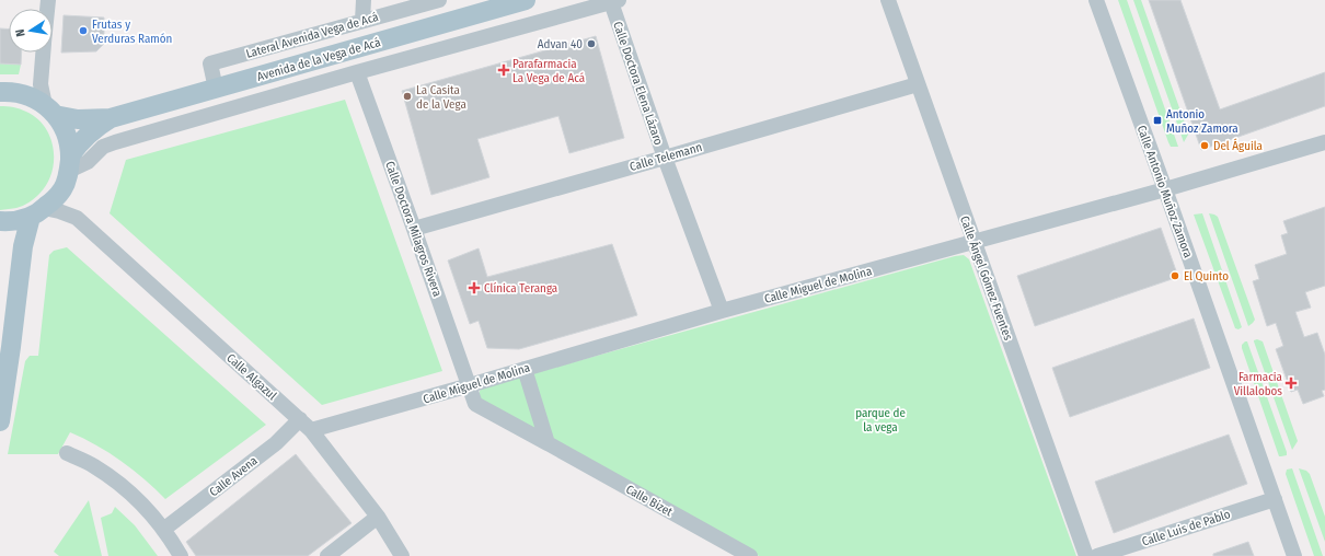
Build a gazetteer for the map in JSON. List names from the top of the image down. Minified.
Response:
{"streets":{"main road":["Avenida de la Vega de Acá"],"street":["Lateral Avenida Vega de Acá","Calle Doctora Elena Lázaro","Calle Telemann","Calle Antonio Muñoz Zamora","Calle Doctora Milagros Rivera","Calle Ángel Gómez Fuentes","Calle Miguel de Molina","Calle Algazul","Calle Avena","Calle Bizet","Calle Luis de Pablo"]},"crossings":[["Lateral Avenida Vega de Acá","Avenida de la Vega de Acá"],["Avenida de la Vega de Acá","Calle Algazul"],["Calle Doctora Elena Lázaro","Calle Telemann"],["Calle Doctora Elena Lázaro","Calle Miguel de Molina"],["Calle Telemann","Calle Doctora Milagros Rivera"],["Calle Telemann","Calle Ángel Gómez Fuentes"],["Calle Antonio Muñoz Zamora","Calle Miguel de Molina"],["Calle Antonio Muñoz Zamora","Calle Luis de Pablo"],["Calle Doctora Milagros Rivera","Calle Miguel de Molina"],["Calle Doctora Milagros Rivera","Calle Bizet"],["Calle Ángel Gómez Fuentes","Calle Miguel de Molina"],["Calle Miguel de Molina","Calle Algazul"],["Calle Miguel de Molina","Calle Bizet"],["Calle Algazul","Calle Avena"]],"parks":["parque de la vega"],"places":{"other":["Frutas y Verduras Ramón","Advan 40","La Casita de la Vega","Del Águila","El Quinto"],"health":["Parafarmacia La Vega de Acá","Clínica Teranga","Farmacia Villalobos"],"transit":["Antonio Muñoz Zamora"]},"north":"left"}
